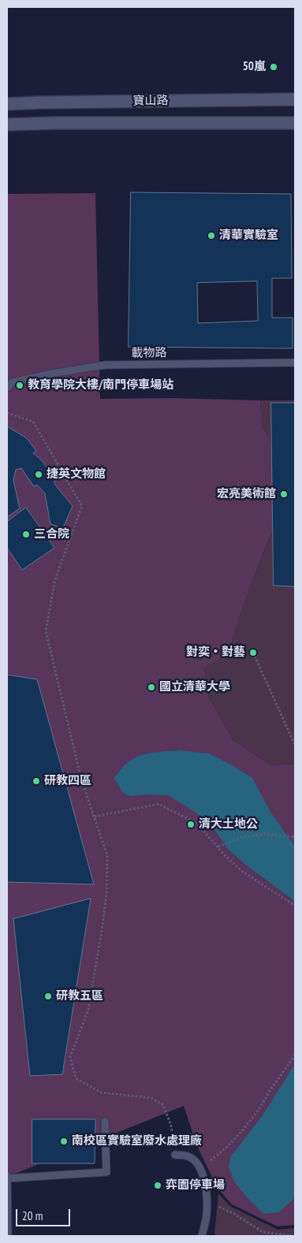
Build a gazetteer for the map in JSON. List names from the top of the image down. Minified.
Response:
{"streets":{"street":["寶山路"],"lane":["載物路"]},"places":["50嵐","清華實驗室","教育學院大樓/南門停車場站","捷英文物館","宏亮美術館","三合院","對奕‧對藝","國立清華大學","研教四區","清大土地公","研教五區","南校區實驗室廢水處理廠","弈園停車場"],"scale_bar":"20 m"}
